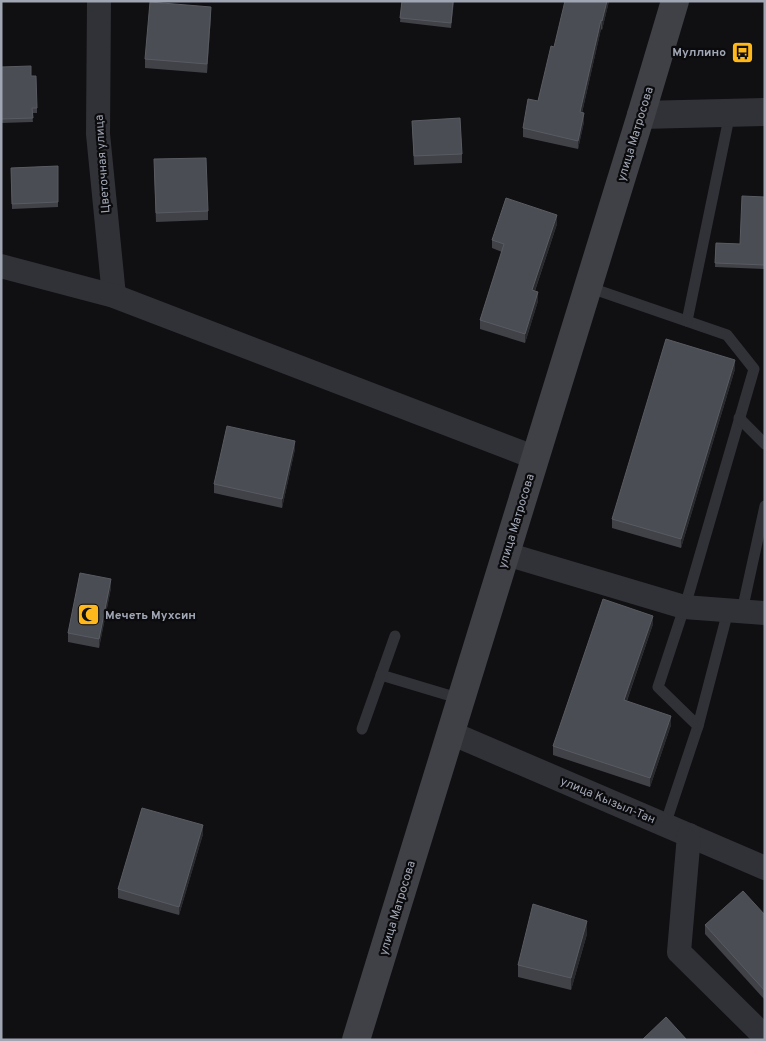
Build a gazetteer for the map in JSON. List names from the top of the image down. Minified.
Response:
{"streets":{"main road":["улица Матросова"],"street":["Цветочная улица","улица Кызыл-Тан"]},"crossings":[["улица Матросова","улица Кызыл-Тан"]],"places":{"bus stop":["Муллино"],"mosque":["Мечеть Мухсин"]}}
